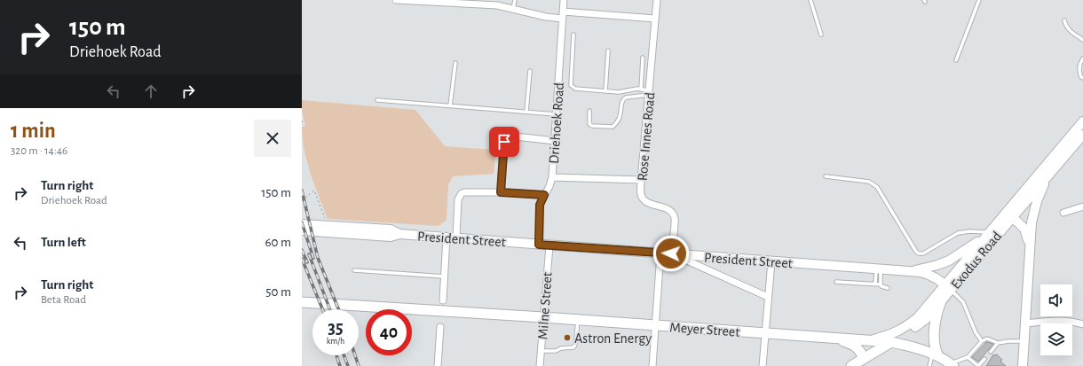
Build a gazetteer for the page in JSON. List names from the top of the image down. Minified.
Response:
{"streets":{"main road":["Exodus Road","Meyer Street"],"street":["Driehoek Road","Rose Innes Road","President Street","Milne Street"]},"crossings":[["Driehoek Road","President Street"],["Rose Innes Road","President Street"],["President Street","Exodus Road"],["President Street","Milne Street"],["Exodus Road","Meyer Street"],["Milne Street","Meyer Street"]],"places":["Astron Energy"],"page":{"turn":["150 m","Driehoek Road"],"heading":["1 min","320 m · 14:46"],"list":[{"name":"Turn right","note":"Driehoek Road","value":"150 m"},{"name":"Turn left","value":"60 m"},{"name":"Turn right","note":"Beta Road","value":"50 m"}],"speed":"35 km/h","limit":"40"}}
